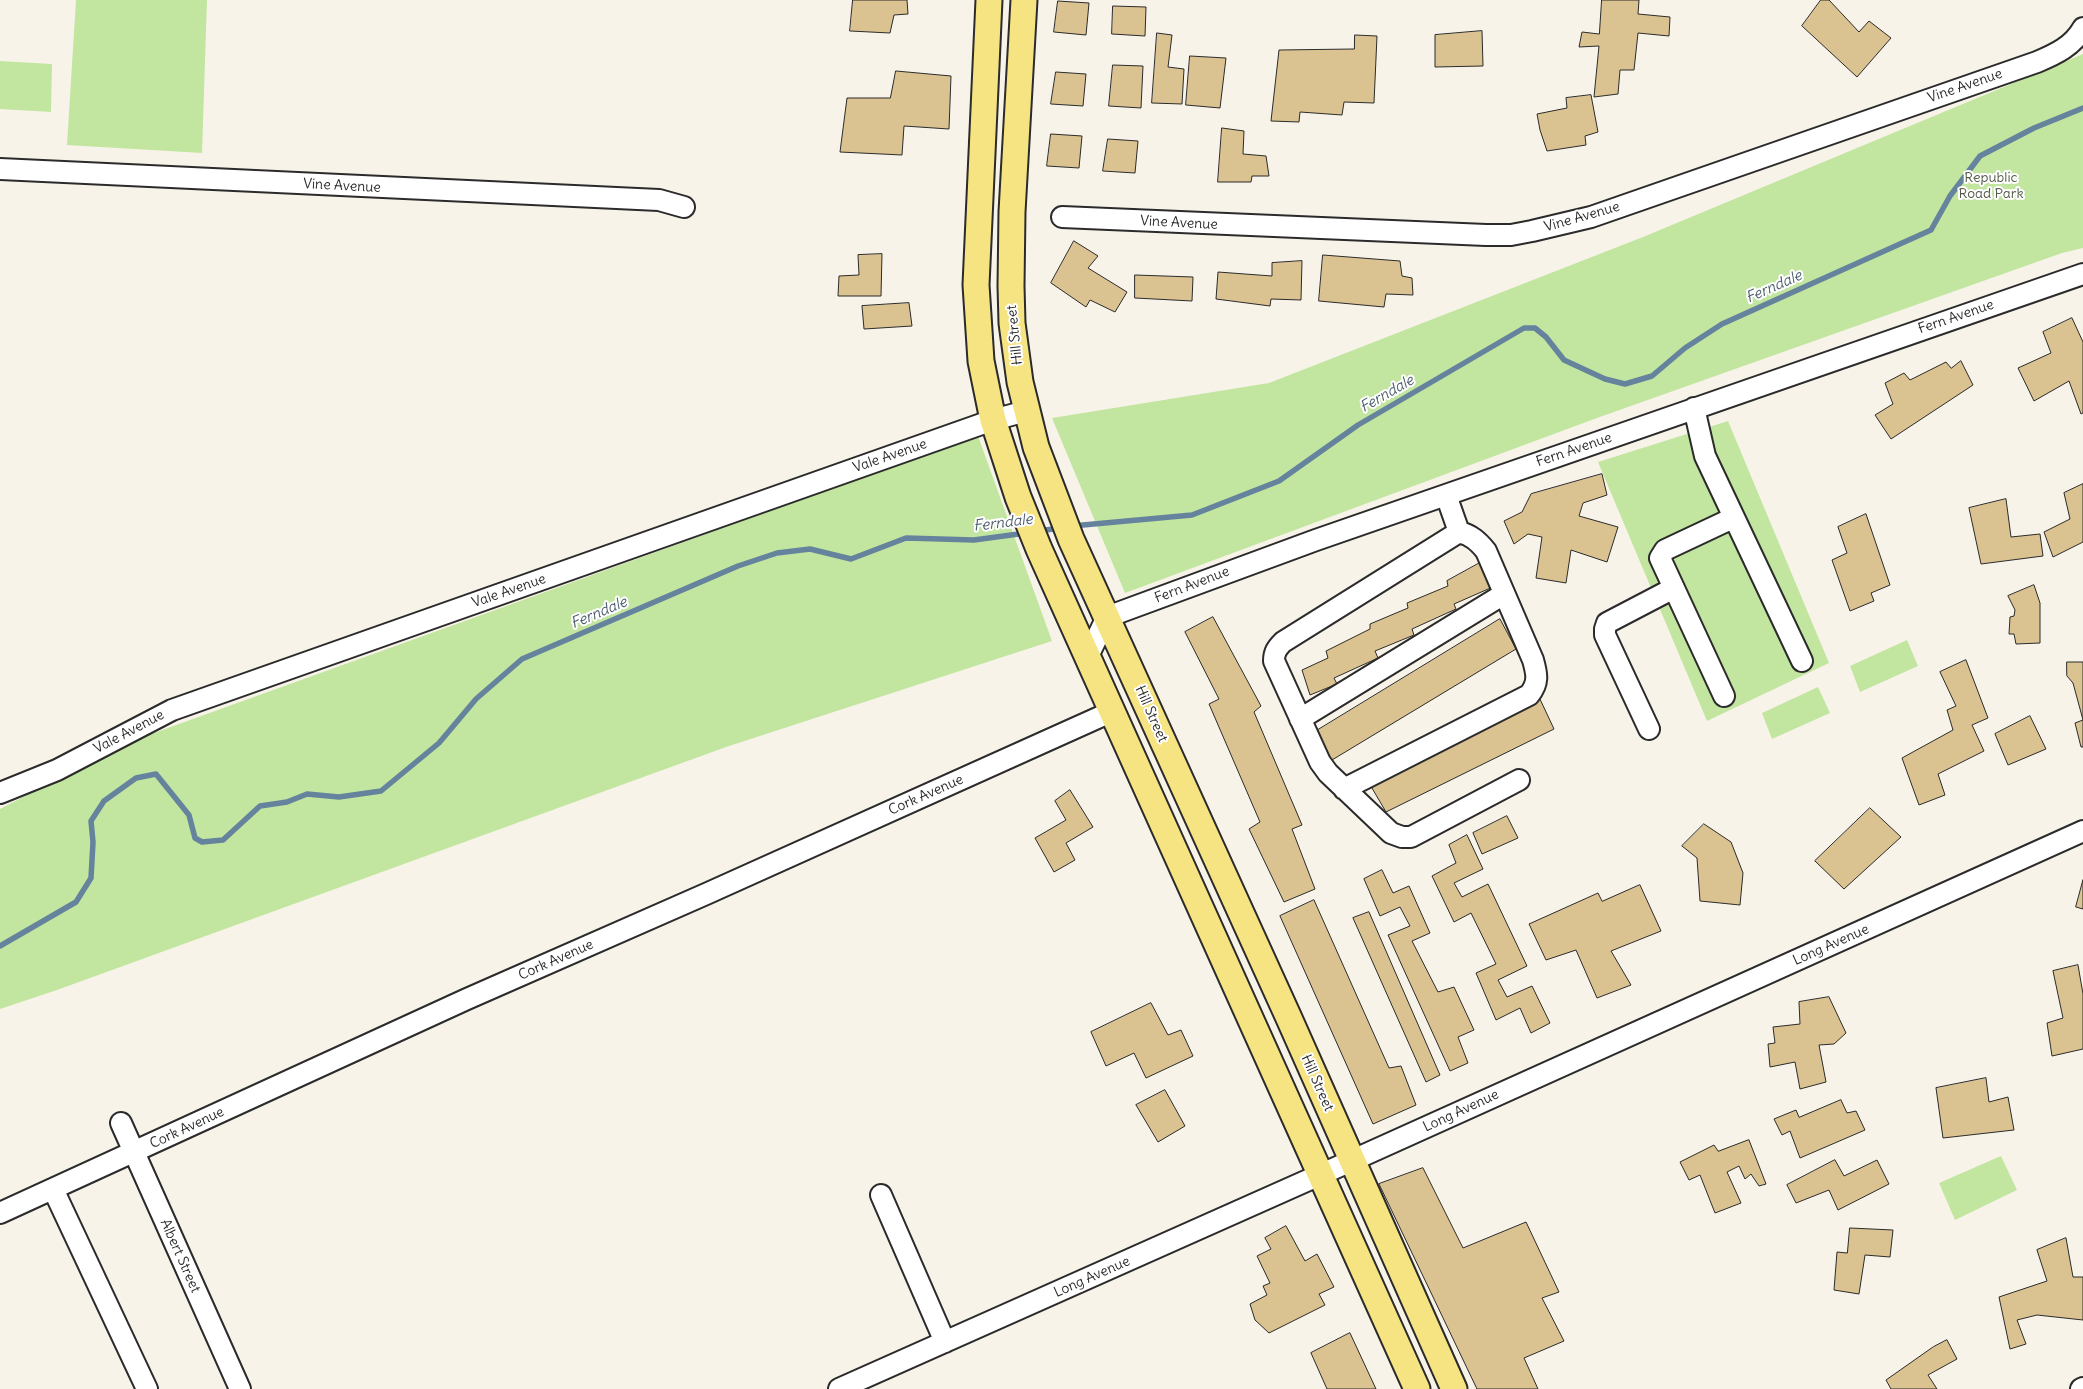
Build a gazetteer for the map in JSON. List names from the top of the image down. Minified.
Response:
{"streets":{"main road":["Hill Street"],"street":["Vine Avenue","Fern Avenue","Vale Avenue","Cork Avenue","Long Avenue","Albert Street"]},"crossings":[["Fern Avenue","Hill Street"],["Hill Street","Vale Avenue"],["Hill Street","Long Avenue"],["Cork Avenue","Albert Street"]],"water":["Ferndale"],"parks":["Republic Road Park"]}
